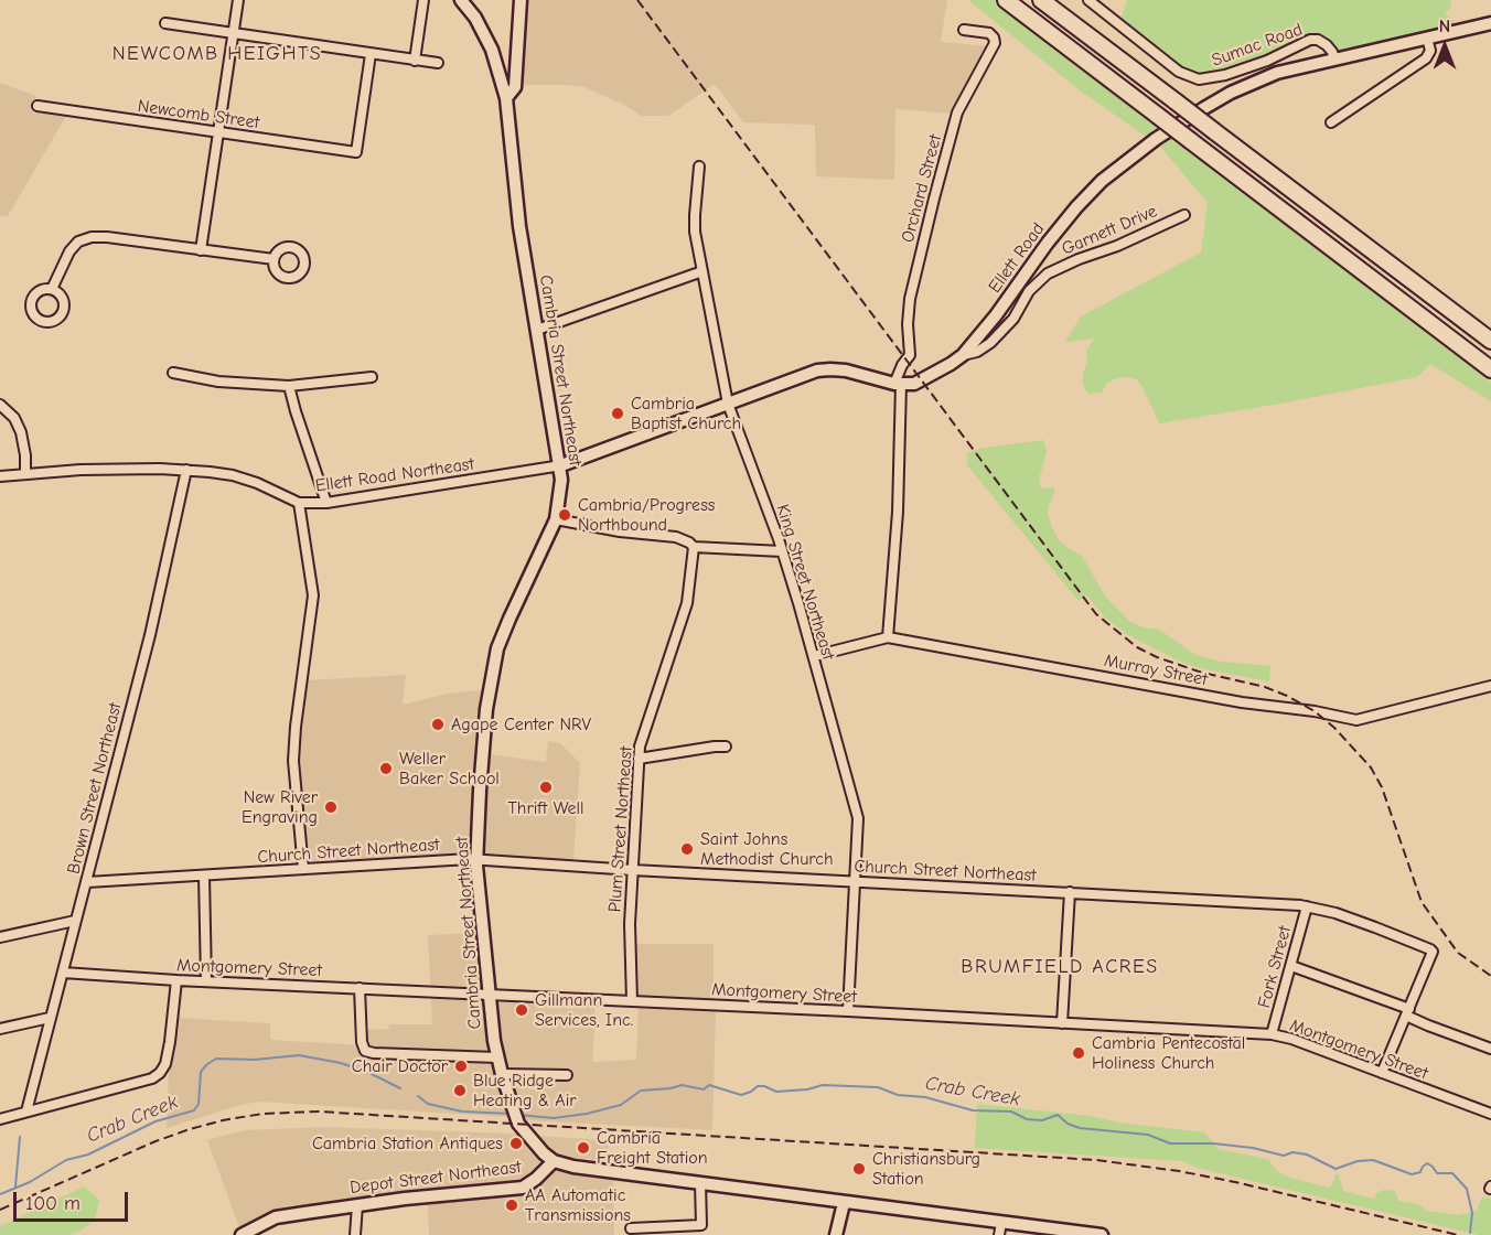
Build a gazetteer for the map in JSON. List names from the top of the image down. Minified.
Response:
{"streets":{"main road":["Ellett Road","Cambria Street Northeast","Depot Street Northeast"],"street":["Sumac Road","Newcomb Street","Orchard Street","Garnett Drive","Ellett Road Northeast","King Street Northeast","Murray Street","Brown Street Northeast","Plum Street Northeast","Church Street Northeast","Fork Street","Montgomery Street"]},"crossings":[["Sumac Road","Ellett Road"],["Orchard Street","Ellett Road"],["Orchard Street","Murray Street"],["Garnett Drive","Ellett Road"],["Cambria Street Northeast","Ellett Road Northeast"],["Cambria Street Northeast","Church Street Northeast"],["Cambria Street Northeast","Montgomery Street"],["Cambria Street Northeast","Depot Street Northeast"],["Ellett Road Northeast","Brown Street Northeast"],["King Street Northeast","Murray Street"],["King Street Northeast","Church Street Northeast"],["King Street Northeast","Montgomery Street"],["Brown Street Northeast","Church Street Northeast"],["Brown Street Northeast","Montgomery Street"],["Plum Street Northeast","Church Street Northeast"],["Plum Street Northeast","Montgomery Street"],["Church Street Northeast","Fork Street"],["Fork Street","Montgomery Street"]],"districts":["NEWCOMB HEIGHTS","BRUMFIELD ACRES"],"water":["Crab Creek"],"places":["Cambria Baptist Church","Cambria/Progress Northbound","Agape Center NRV","Weller Baker School","Thrift Well","New River Engraving","Saint Johns Methodist Church","Gillmann Services, Inc.","Cambria Pentecostal Holiness Church","Chair Doctor","Blue Ridge Heating & Air","Cambria Station Antiques","Cambria Freight Station","Christiansburg Station","AA Automatic Transmissions"],"scale_bar":"100 m","north":"top"}
